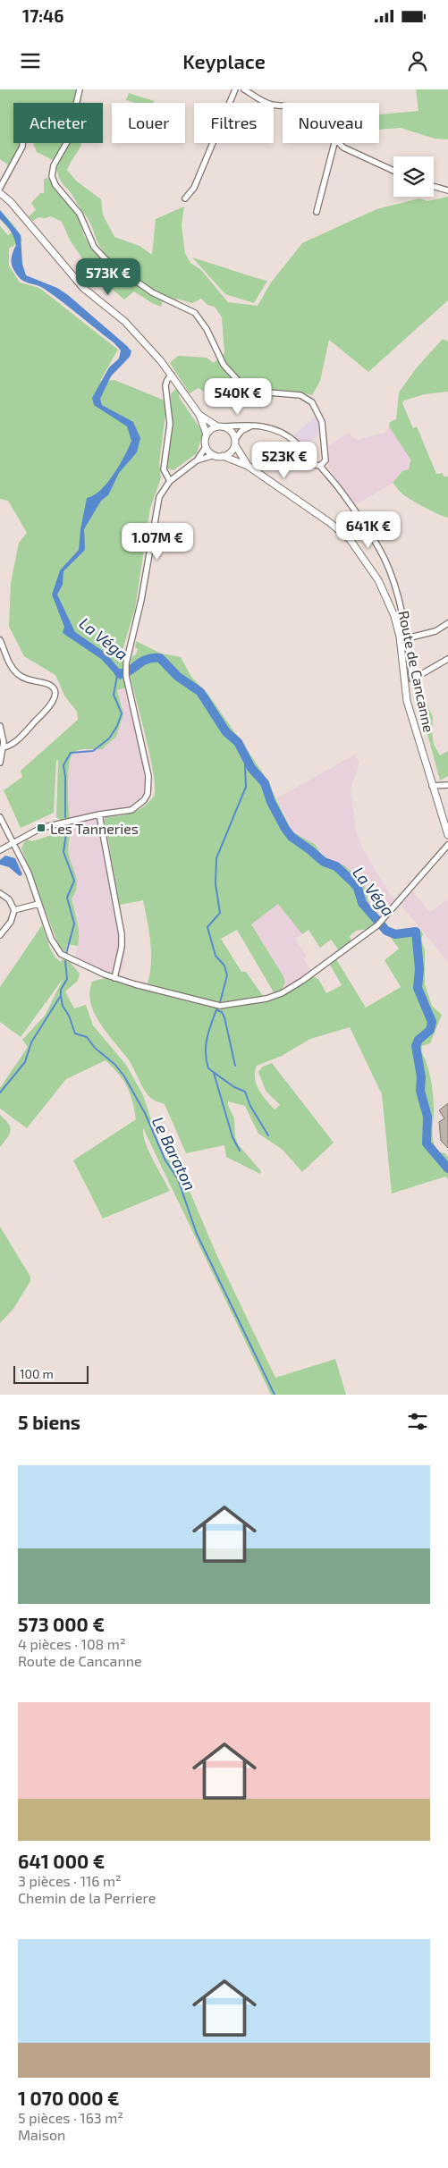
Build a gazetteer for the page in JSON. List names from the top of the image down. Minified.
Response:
{"streets":{"main road":["Route de Cancanne"]},"water":["La Véga","Le Baraton"],"places":{"transit":["Les Tanneries"]},"scale_bar":"100 m","page":{"status":"17:46","header":"Keyplace","chip":["Acheter","Louer","Filtres","Nouveau"],"price":["573K €","540K €","523K €","641K €","1.07M €"],"scale":"100 m","heading":"5 biens","list":[{"name":"573 000 €","note":"4 pièces · 108 m² · Route de Cancanne"},{"name":"641 000 €","note":"3 pièces · 116 m² · Chemin de la Perriere"},{"name":"1 070 000 €","note":"5 pièces · 163 m² · Maison"}]}}
